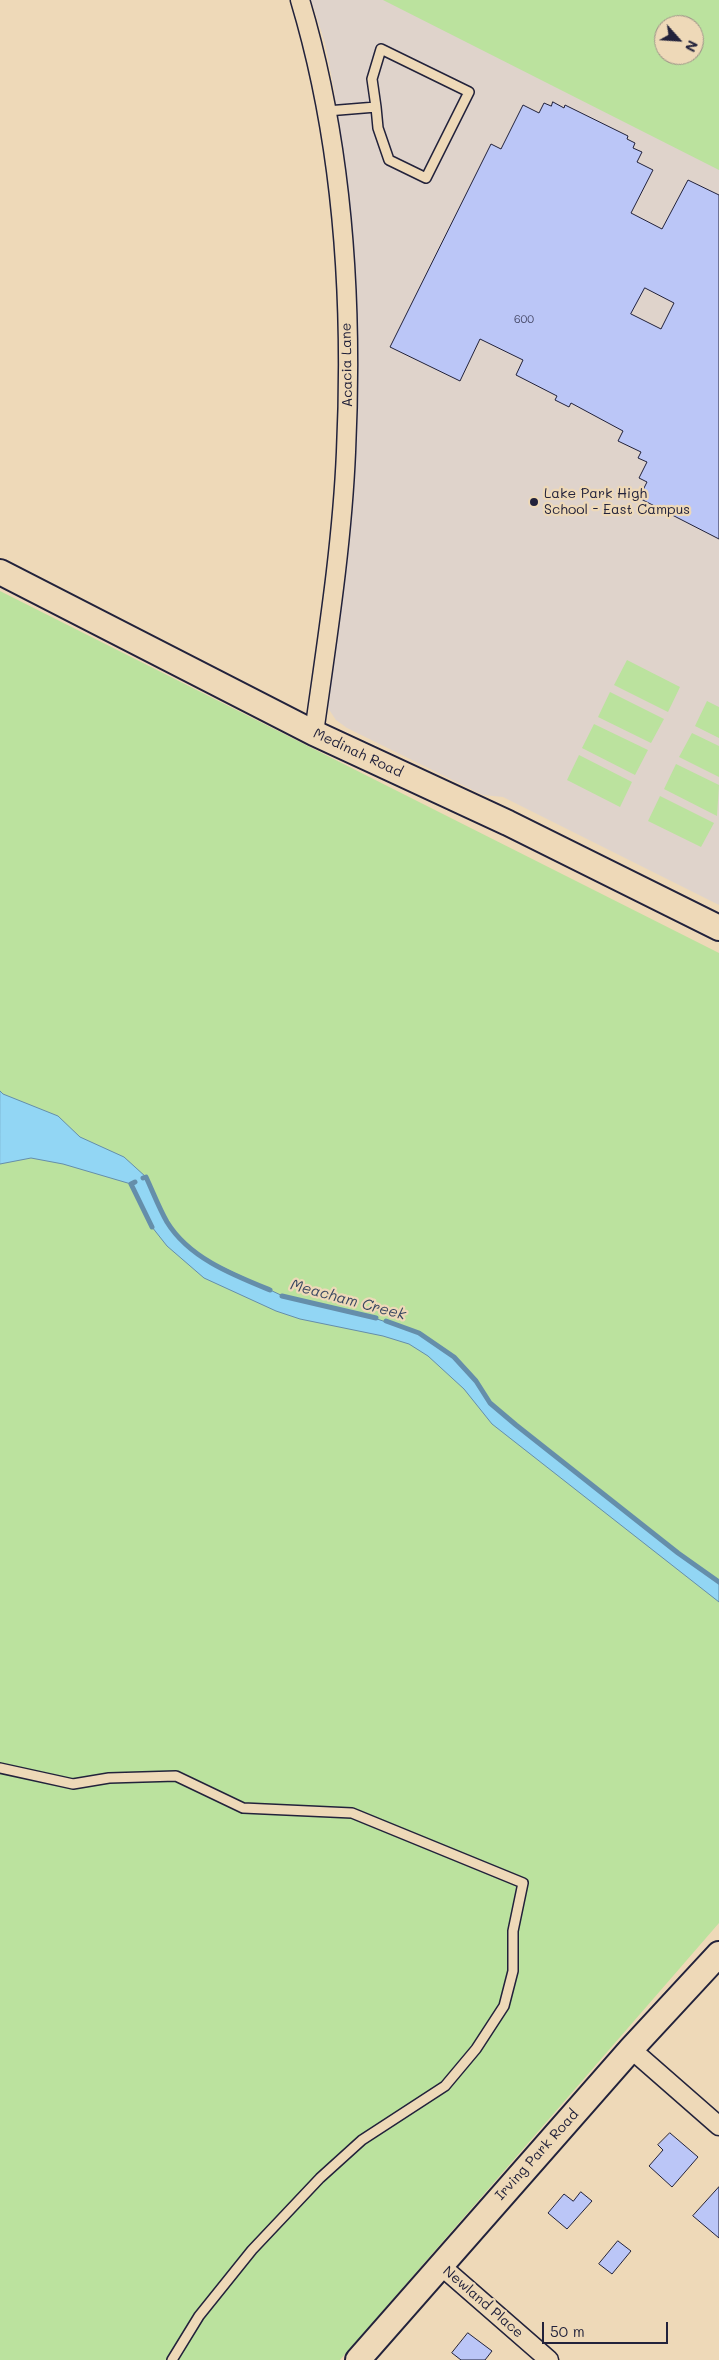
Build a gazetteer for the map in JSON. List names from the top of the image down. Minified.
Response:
{"streets":{"main road":["Medinah Road","Irving Park Road"],"street":["Acacia Lane","Newland Place"]},"crossings":[["Acacia Lane","Medinah Road"],["Irving Park Road","Newland Place"]],"water":["Meacham Creek"],"places":["Lake Park High School - East Campus"],"house_numbers":["600"],"scale_bar":"50 m","north":"bottom right"}
